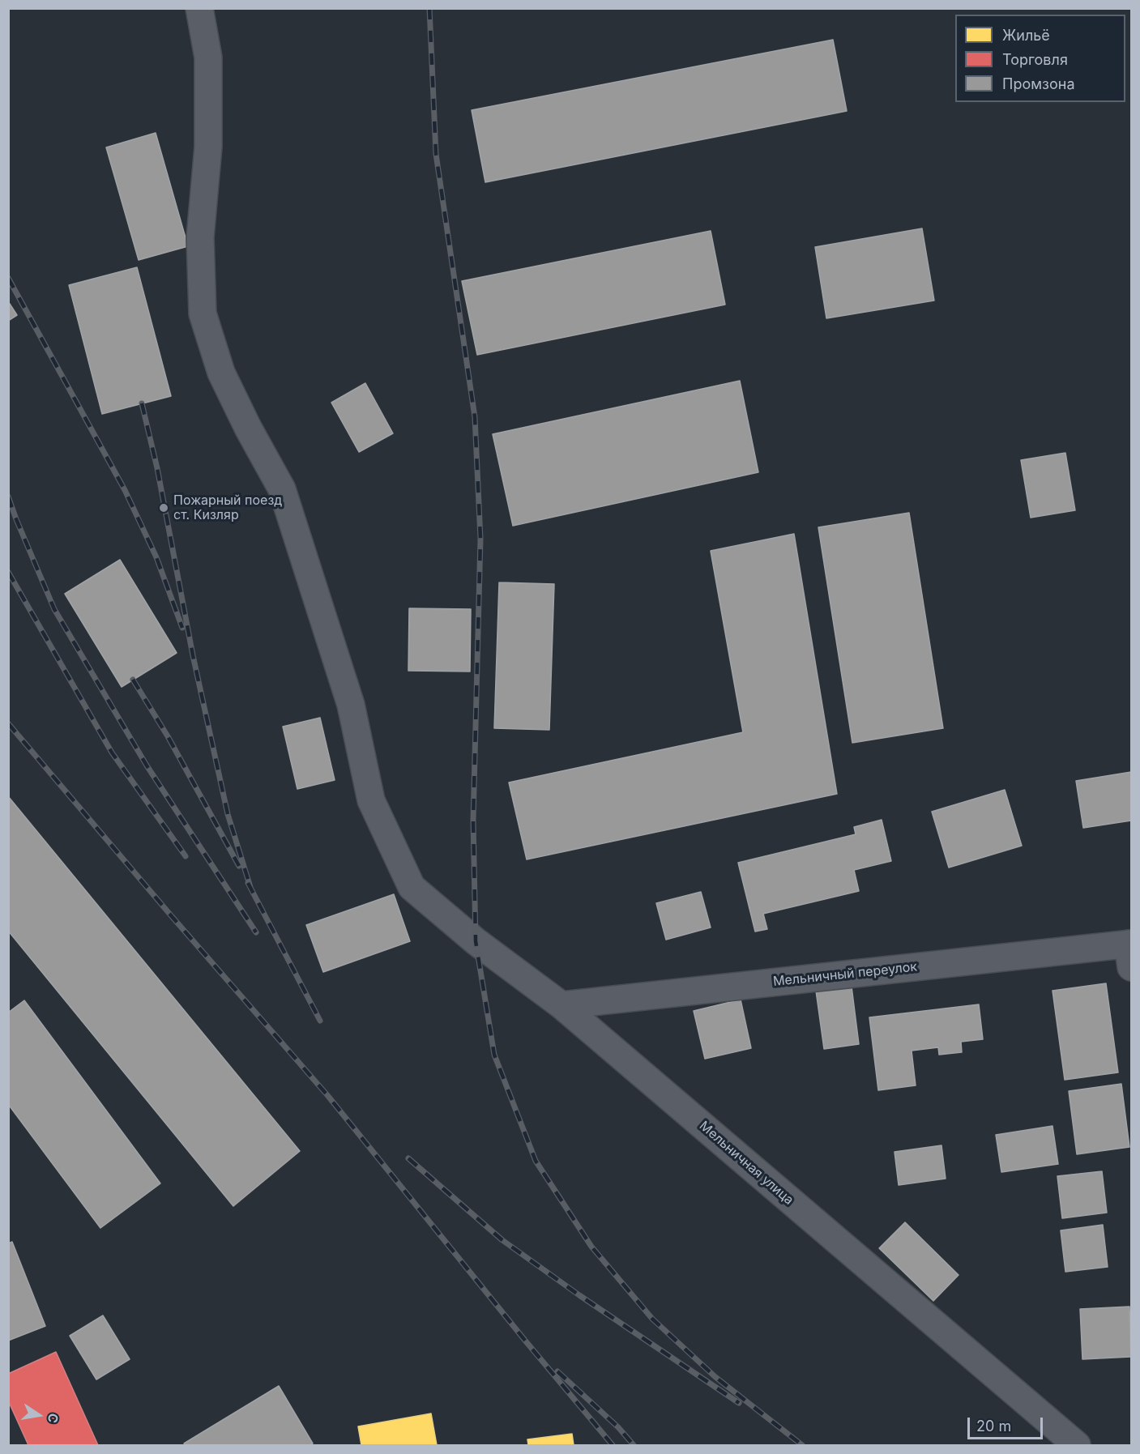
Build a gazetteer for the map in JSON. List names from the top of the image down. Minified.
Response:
{"streets":{"street":["Мельничный переулок","Мельничная улица"]},"crossings":[["Мельничный переулок","Мельничная улица"]],"places":["Пожарный поезд ст. Кизляр"],"legend":["Жильё","Торговля","Промзона"],"scale_bar":"20 m","north":"right"}
